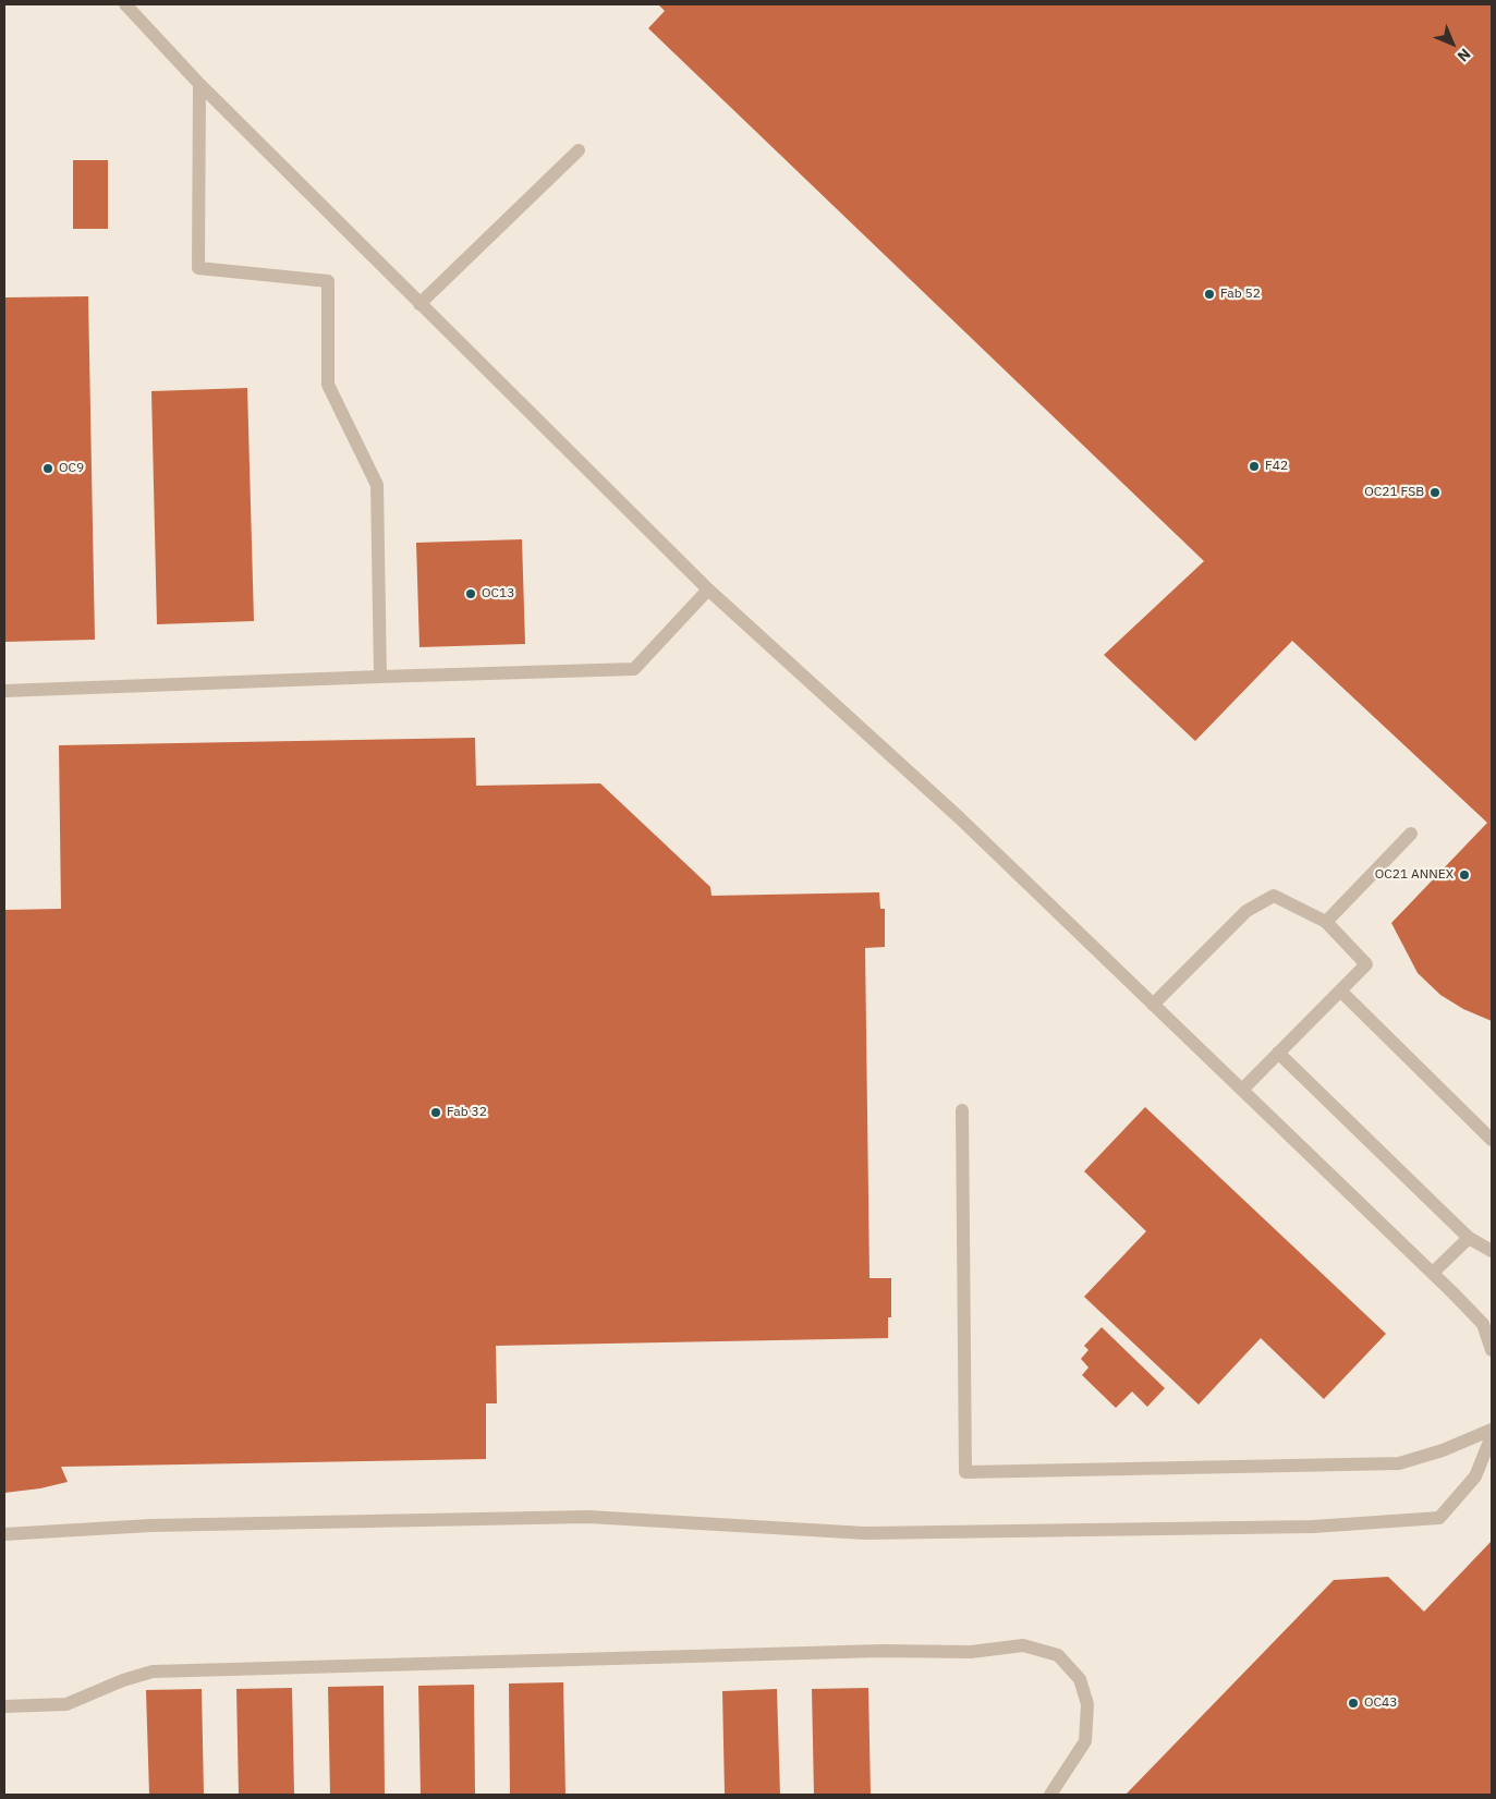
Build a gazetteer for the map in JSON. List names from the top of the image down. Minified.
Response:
{"places":["Fab 52","F42","OC9","OC21 FSB","OC13","OC21 ANNEX","Fab 32","OC43"],"north":"bottom right"}
